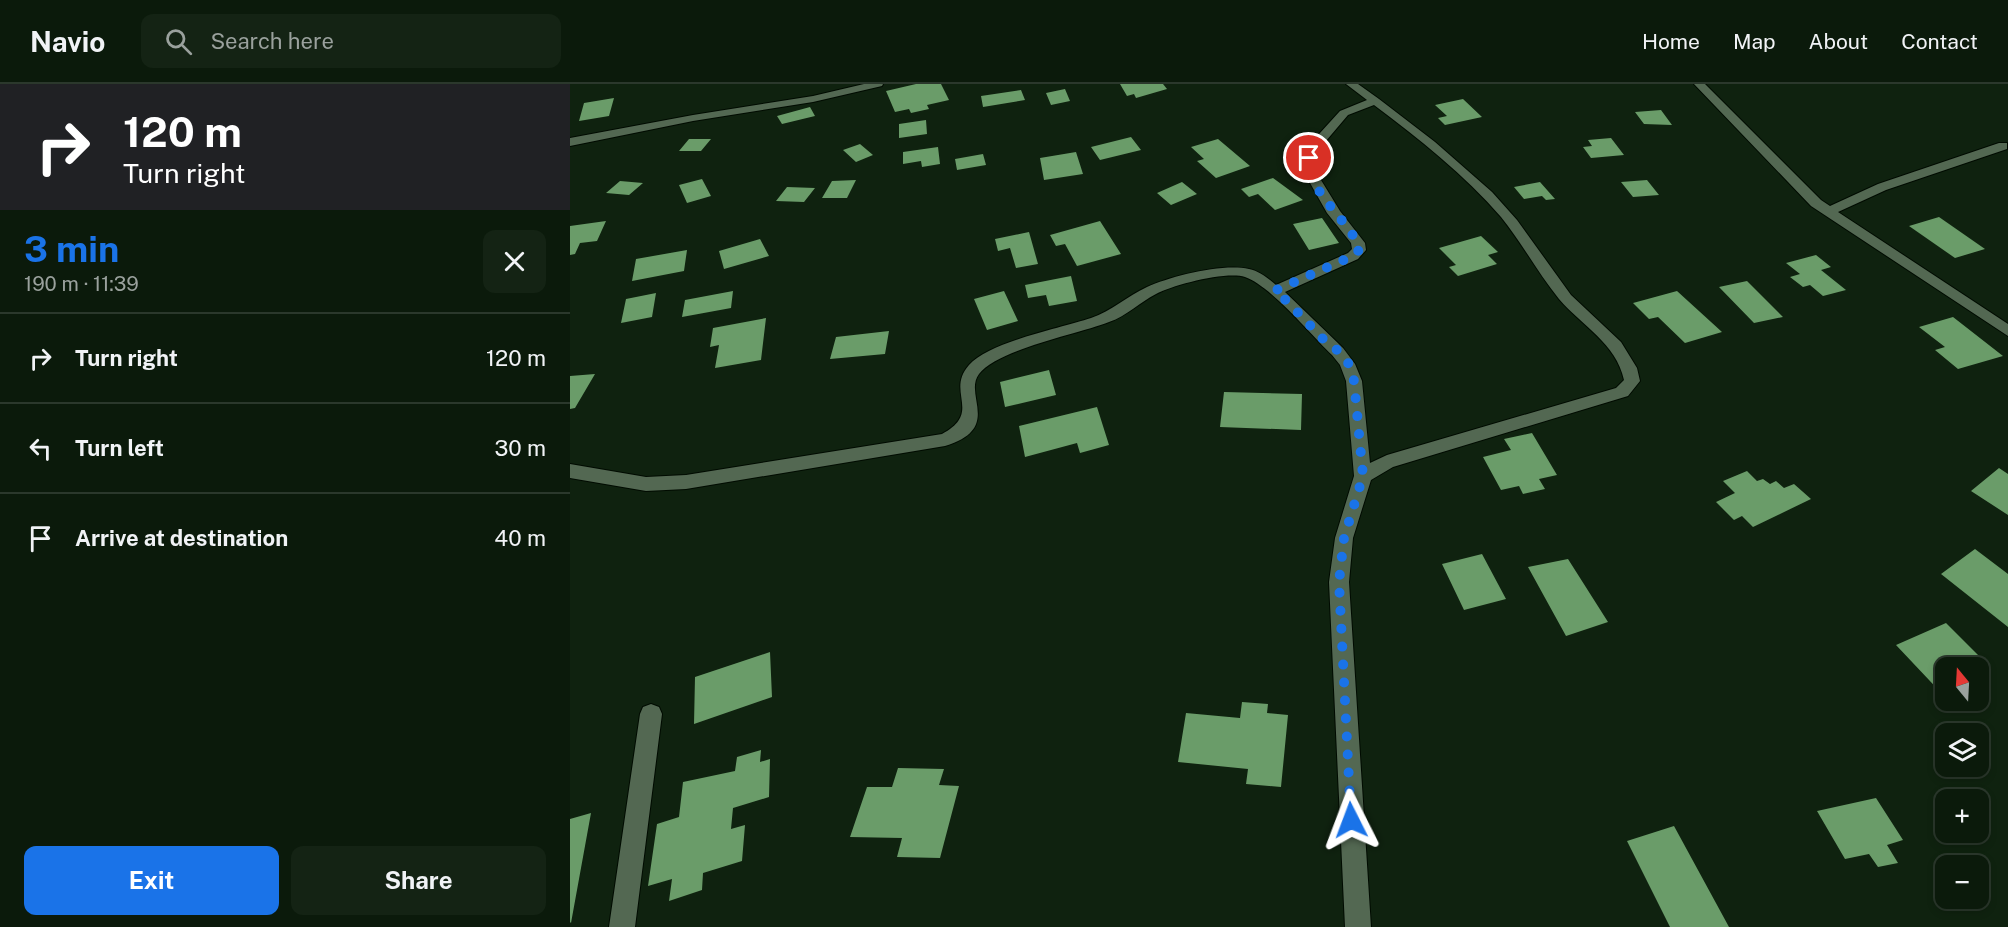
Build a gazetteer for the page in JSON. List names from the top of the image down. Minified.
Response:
{"north":"top","page":{"header":"Navio","search":"Search here","nav":["Home","Map","About","Contact"],"turn":["120 m","Turn right"],"heading":["3 min","190 m · 11:39"],"list":[{"name":"Turn right","value":"120 m"},{"name":"Turn left","value":"30 m"},{"name":"Arrive at destination","value":"40 m"}],"map_buttons":["+","−"],"buttons":["Exit","Share"]}}
